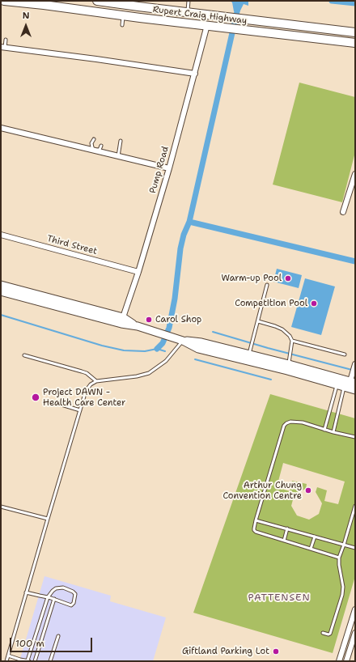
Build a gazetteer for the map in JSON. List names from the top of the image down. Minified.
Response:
{"streets":{"main road":["Rupert Craig Highway"],"street":["Pump Road","Third Street"]},"crossings":[["Rupert Craig Highway","Pump Road"],["Pump Road","Third Street"]],"districts":["PATTENSEN"],"places":["Warm-up Pool","Competition Pool","Carol Shop","Project DAWN - Health Care Center","Arthur Chung Convention Centre","Giftland Parking Lot"],"scale_bar":"100 m","north":"top"}
